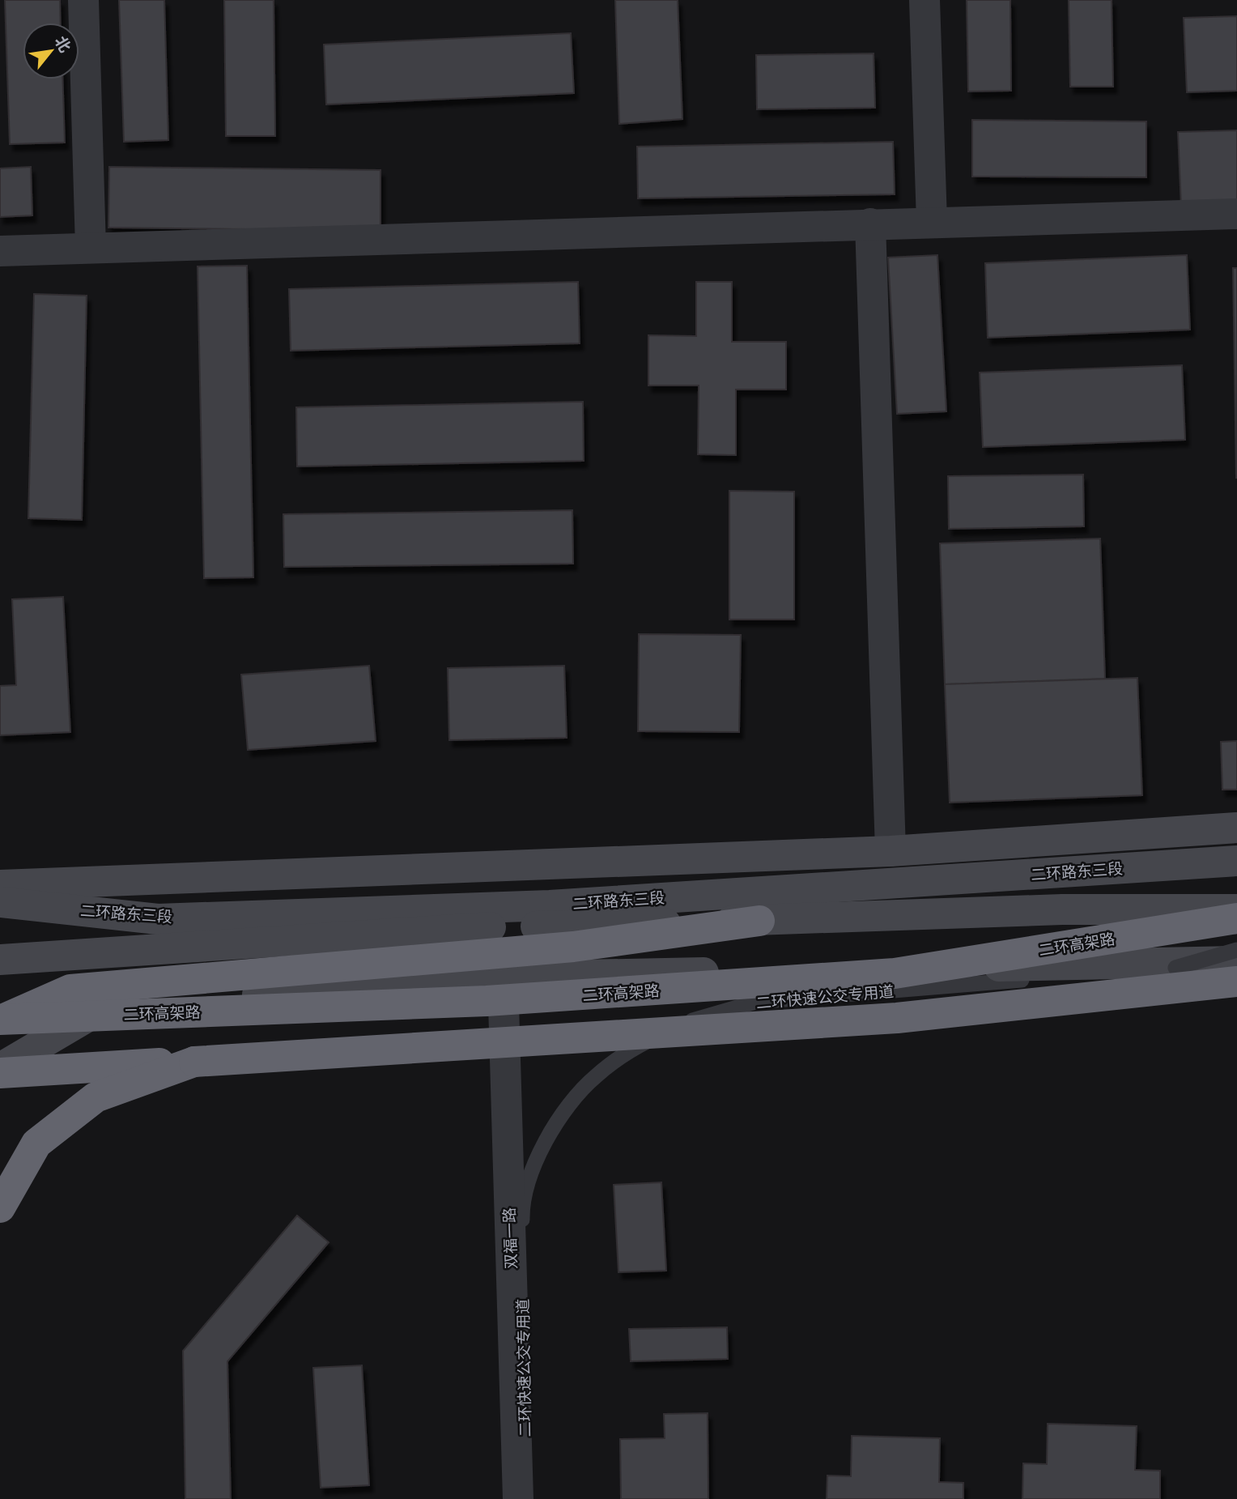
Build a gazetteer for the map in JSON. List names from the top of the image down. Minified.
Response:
{"streets":{"highway":["二环高架路"],"street":["二环路东三段","双福一路"],"lane":["二环快速公交专用道"]},"north":"top right"}
